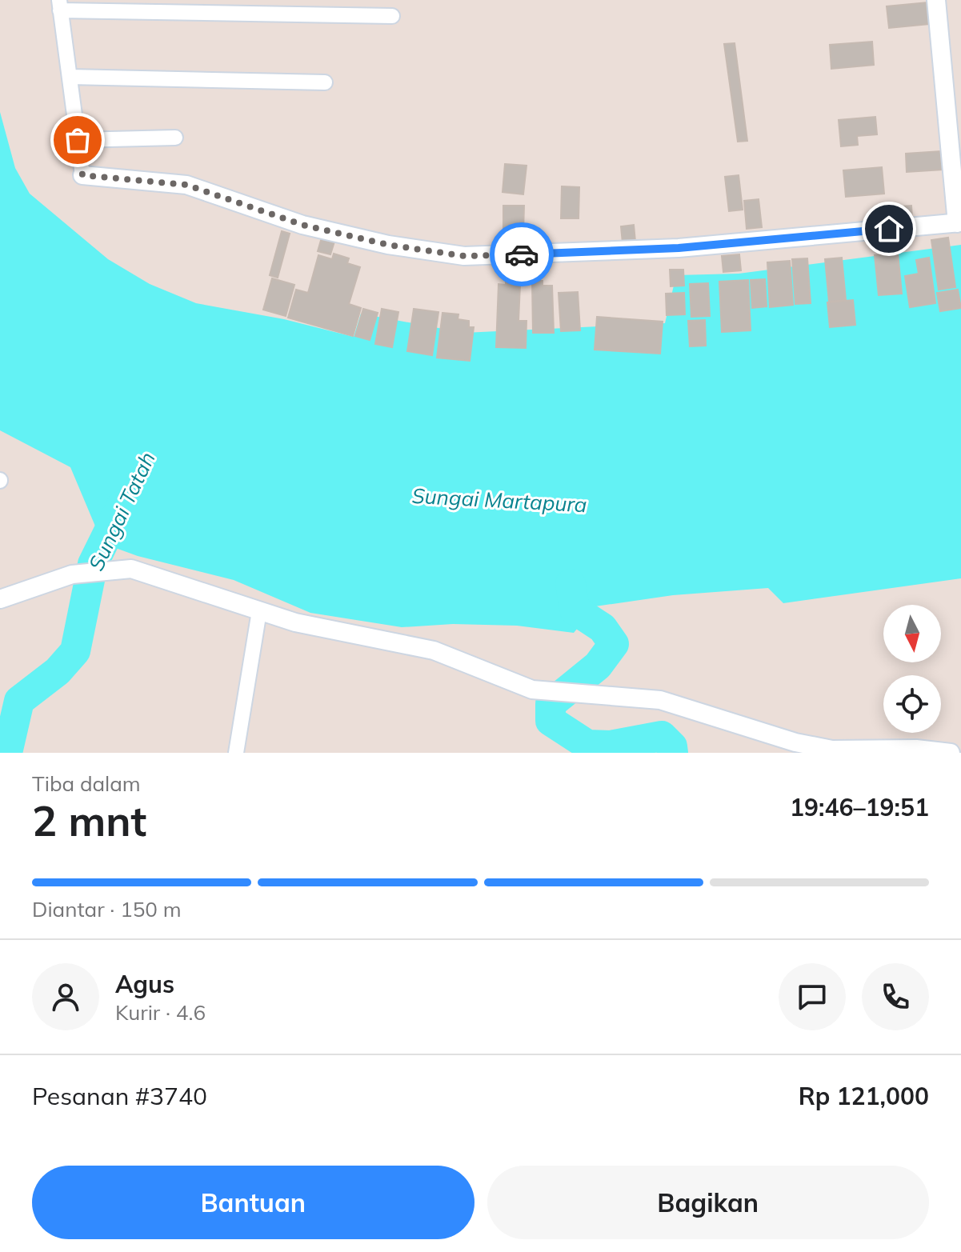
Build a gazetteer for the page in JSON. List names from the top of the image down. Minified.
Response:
{"water":["Sungai Martapura","Sungai Tatah"],"north":"bottom","page":{"heading":["2 mnt","Tiba dalam","19:46–19:51"],"panel":["Agus","Kurir · 4.6","Pesanan #3740","Rp 121,000"],"bar":"Diantar · 150 m","buttons":["Bantuan","Bagikan"]}}
